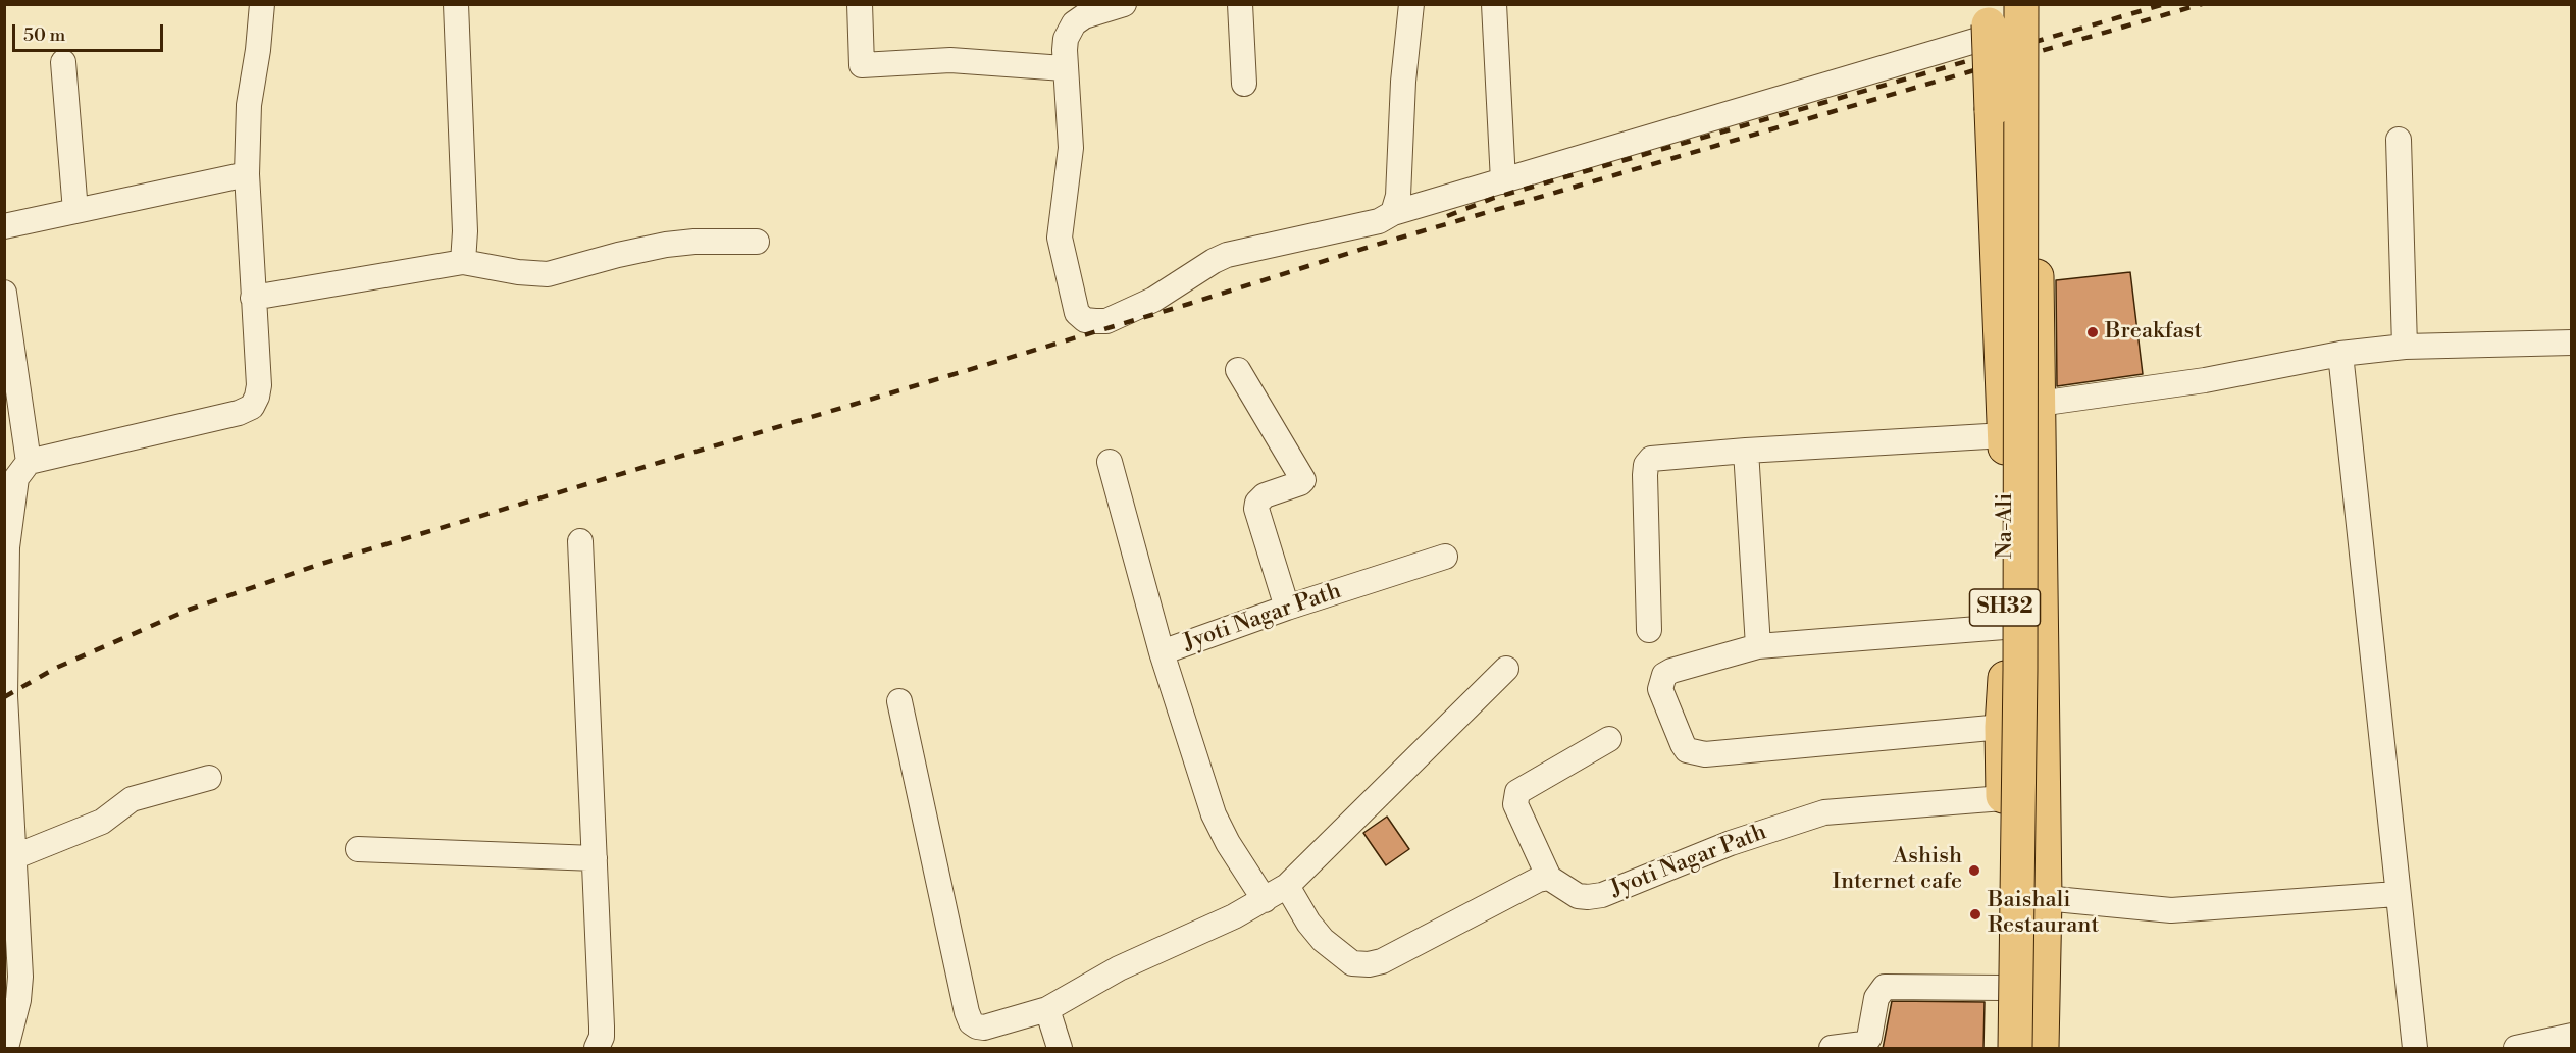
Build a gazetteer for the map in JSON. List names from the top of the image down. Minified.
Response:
{"streets":{"main road":["Na-Ali","SH32"],"street":["Jyoti Nagar Path"]},"crossings":[["Na-Ali","Jyoti Nagar Path"]],"places":["Breakfast","Ashish Internet cafe","Baishali Restaurant"],"scale_bar":"50 m"}
